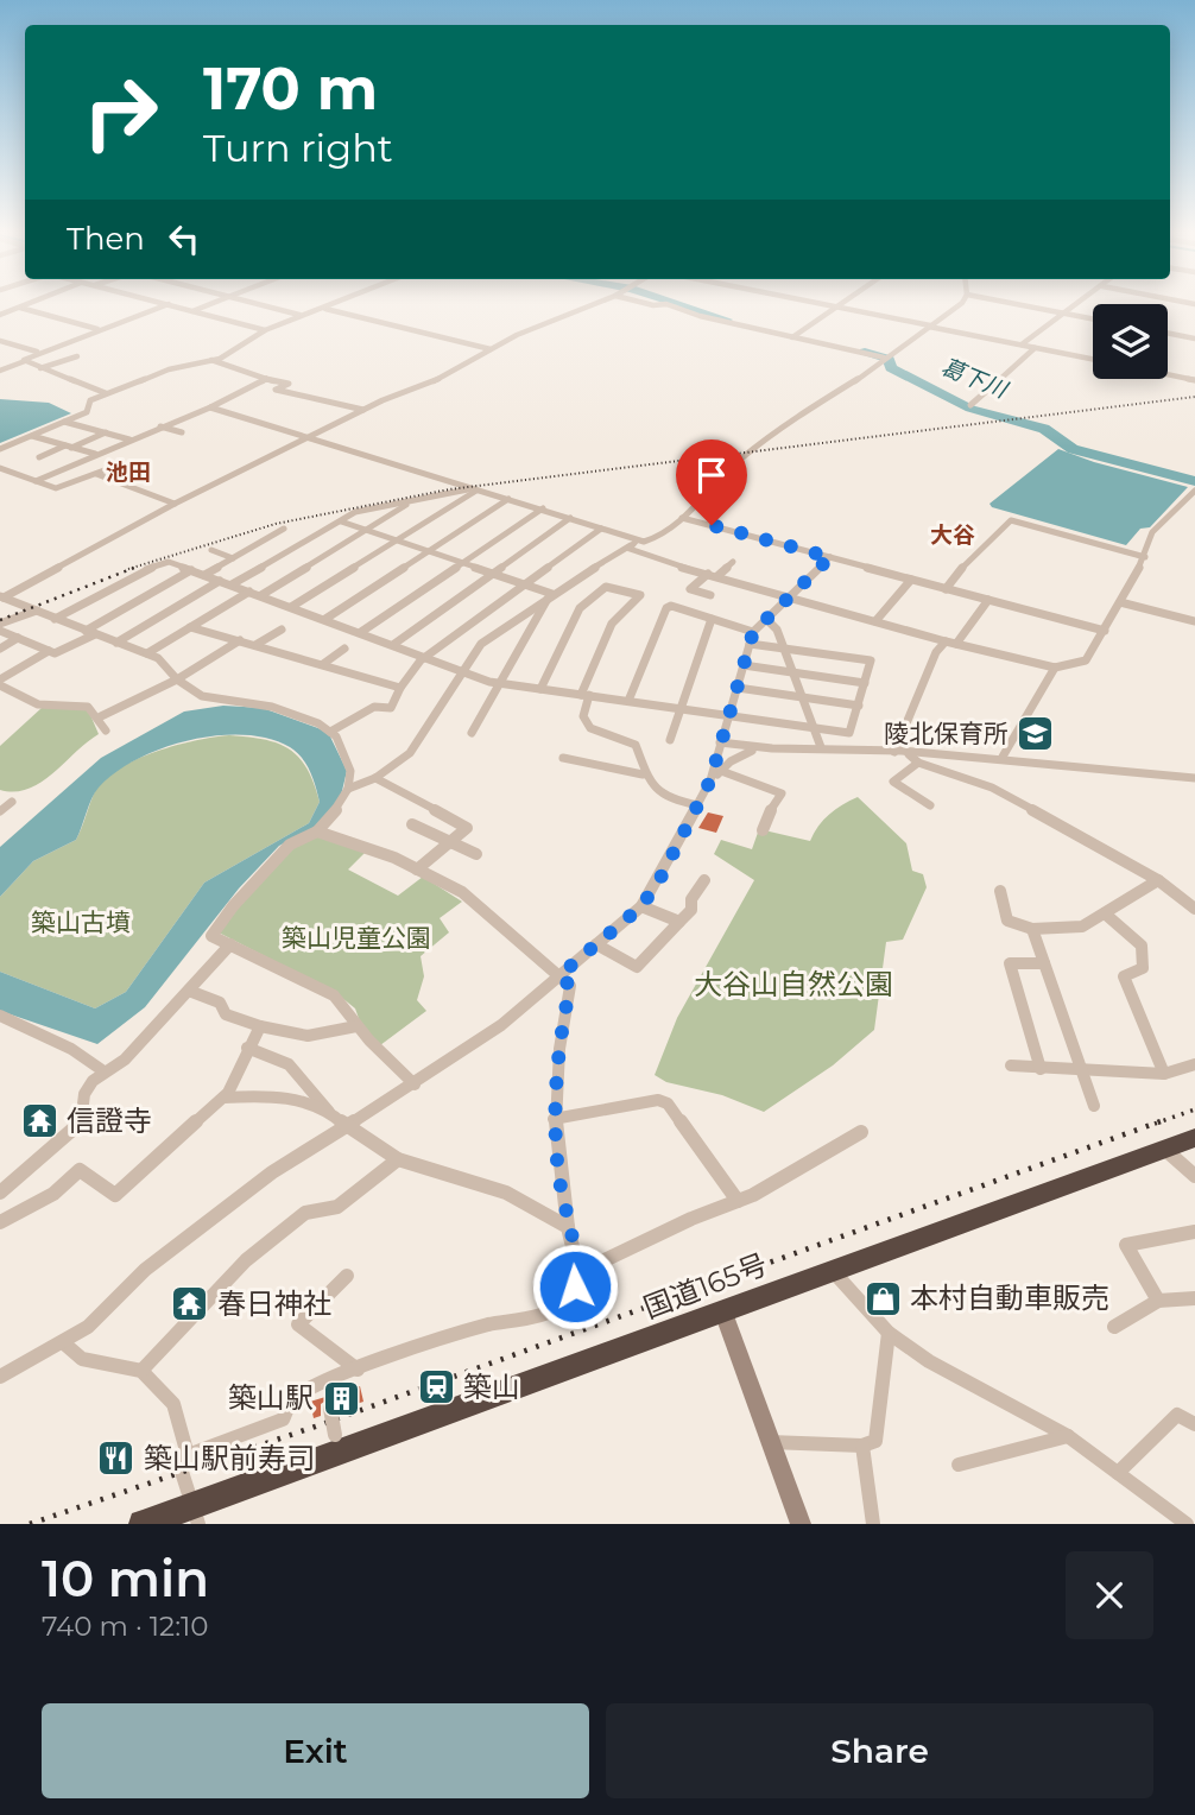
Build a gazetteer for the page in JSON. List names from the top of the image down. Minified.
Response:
{"streets":{"highway":["国道165号"]},"districts":["池田","大谷"],"water":["葛下川"],"parks":["築山古墳","築山児童公園","大谷山自然公園"],"places":{"school or university":["陵北保育所"],"temple":["信證寺","春日神社"],"shop":["本村自動車販売"],"station":["築山"],"building":["築山駅"],"restaurant":["築山駅前寿司"]},"page":{"turn":["170 m","Turn right"],"then":"Then","heading":["10 min","740 m · 12:10"],"buttons":["Exit","Share"]}}
